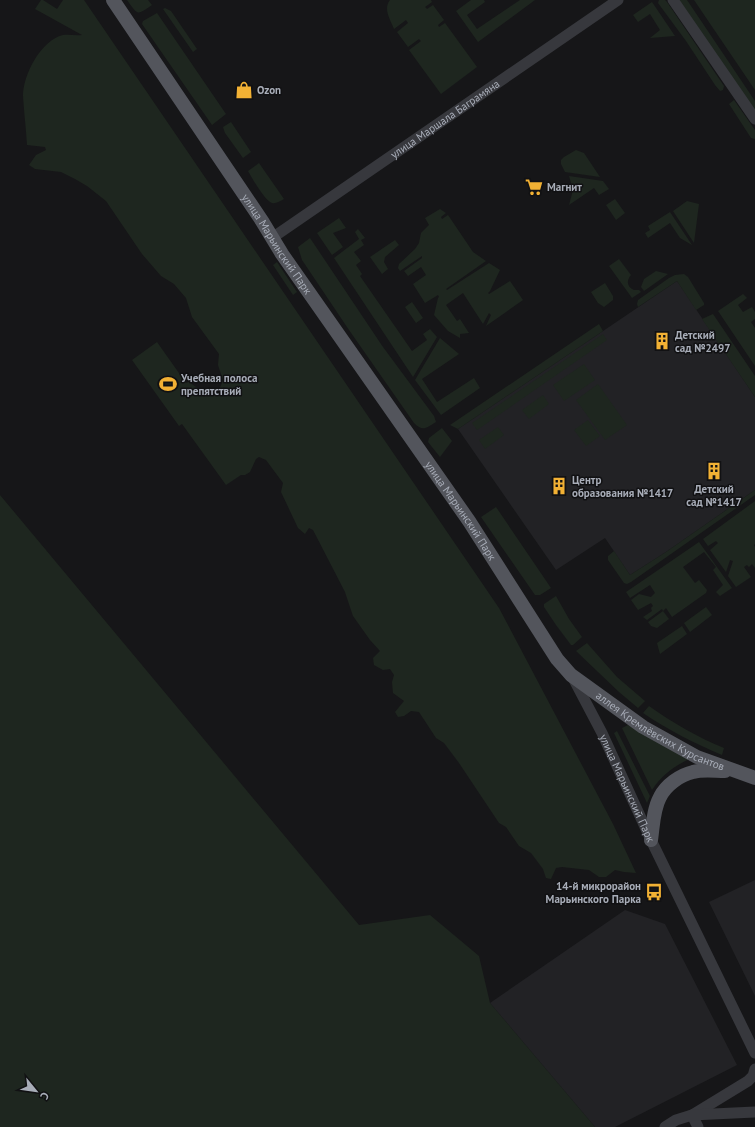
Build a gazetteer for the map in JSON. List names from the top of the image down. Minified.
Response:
{"streets":{"main road":["улица Марьинский Парк","аллея Кремлёвских Курсантов"],"street":["улица Маршала Баграмяна"]},"crossings":[["улица Маршала Баграмяна","улица Марьинский Парк"],["улица Марьинский Парк","аллея Кремлёвских Курсантов"]],"places":{"shop":["Ozon"],"supermarket":["Магнит"],"building":["Детский сад №2497","Детский сад №1417","Центр образования №1417"],"sports":["Учебная полоса препятствий"],"bus stop":["14-й микрорайон Марьинского Парка"]},"north":"bottom right"}
